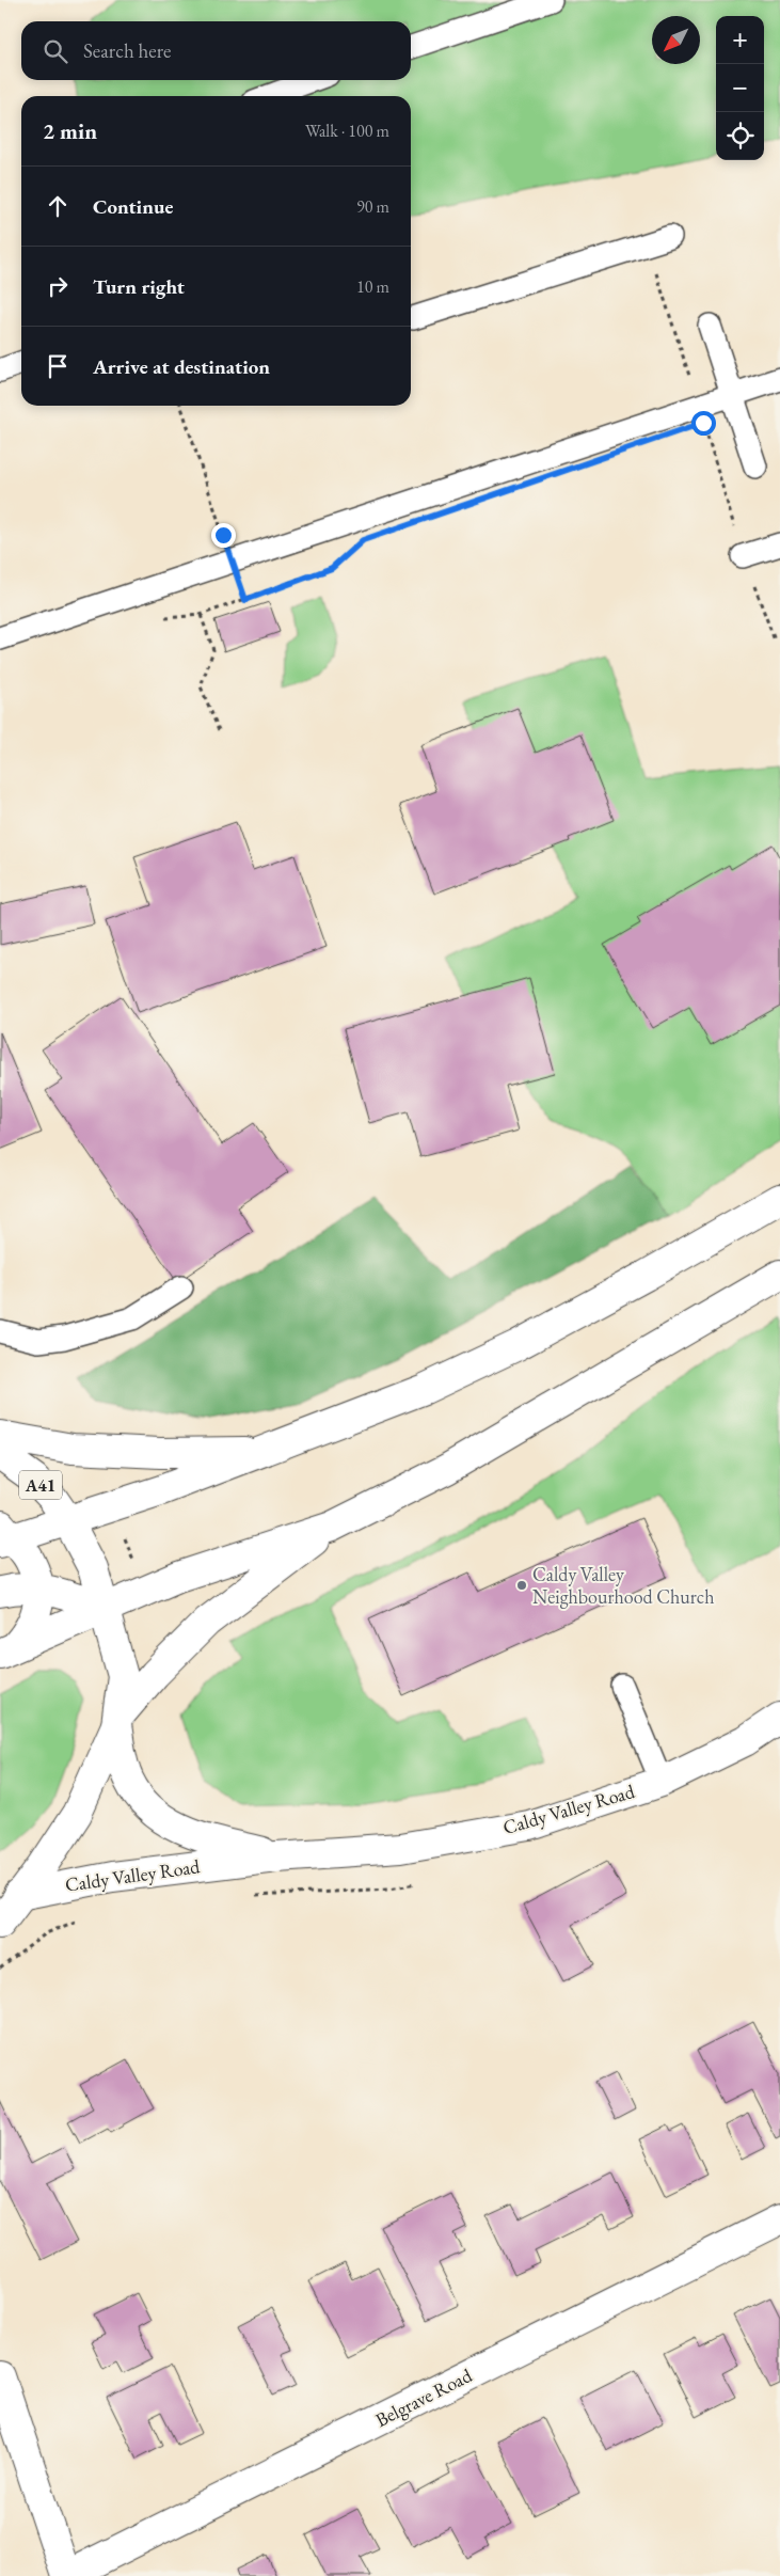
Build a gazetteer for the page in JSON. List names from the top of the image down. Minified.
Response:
{"streets":{"main road":["A41","Caldy Valley Road","Belgrave Road"]},"places":["Caldy Valley Neighbourhood Church"],"north":"bottom left","page":{"map_buttons":["+","−"],"search":"Search here","heading":["2 min","Walk · 100 m"],"list":[["Continue","90 m"],["Turn right","10 m"],"Arrive at destination"]}}
